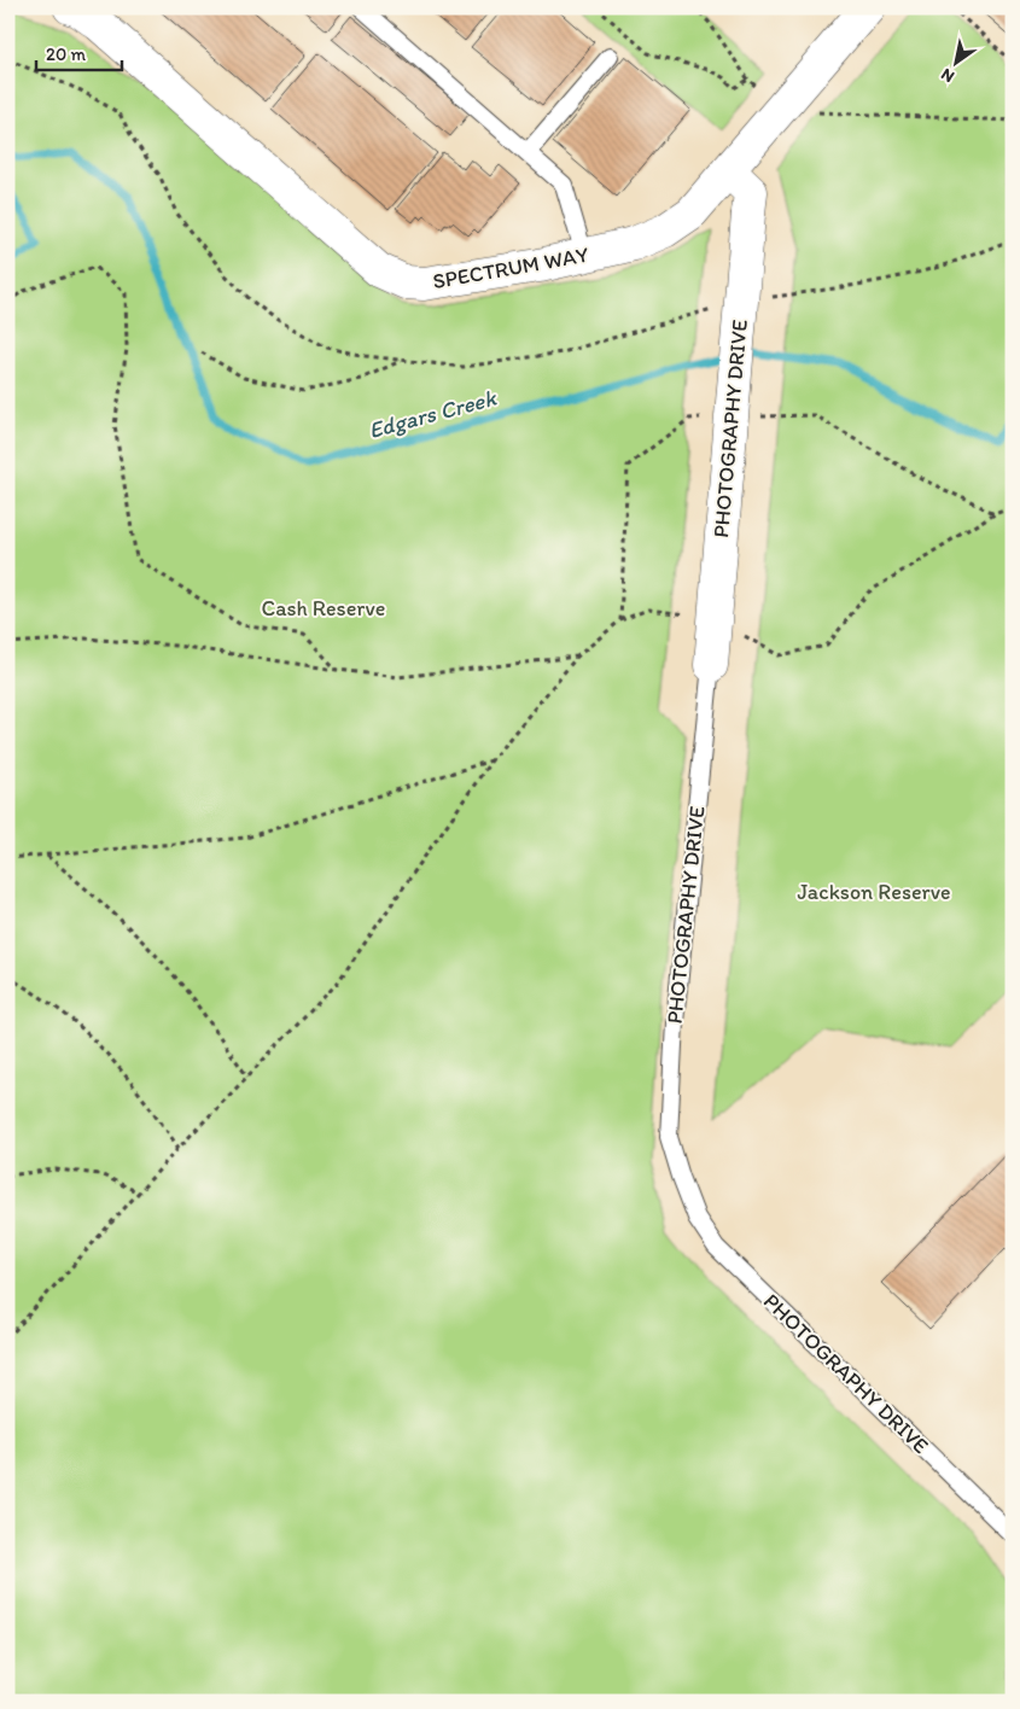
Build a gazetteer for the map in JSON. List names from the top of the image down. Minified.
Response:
{"streets":{"street":["SPECTRUM WAY","PHOTOGRAPHY DRIVE"]},"crossings":[["SPECTRUM WAY","PHOTOGRAPHY DRIVE"]],"water":["Edgars Creek"],"parks":["Cash Reserve","Jackson Reserve"],"scale_bar":"20 m","north":"bottom left"}
